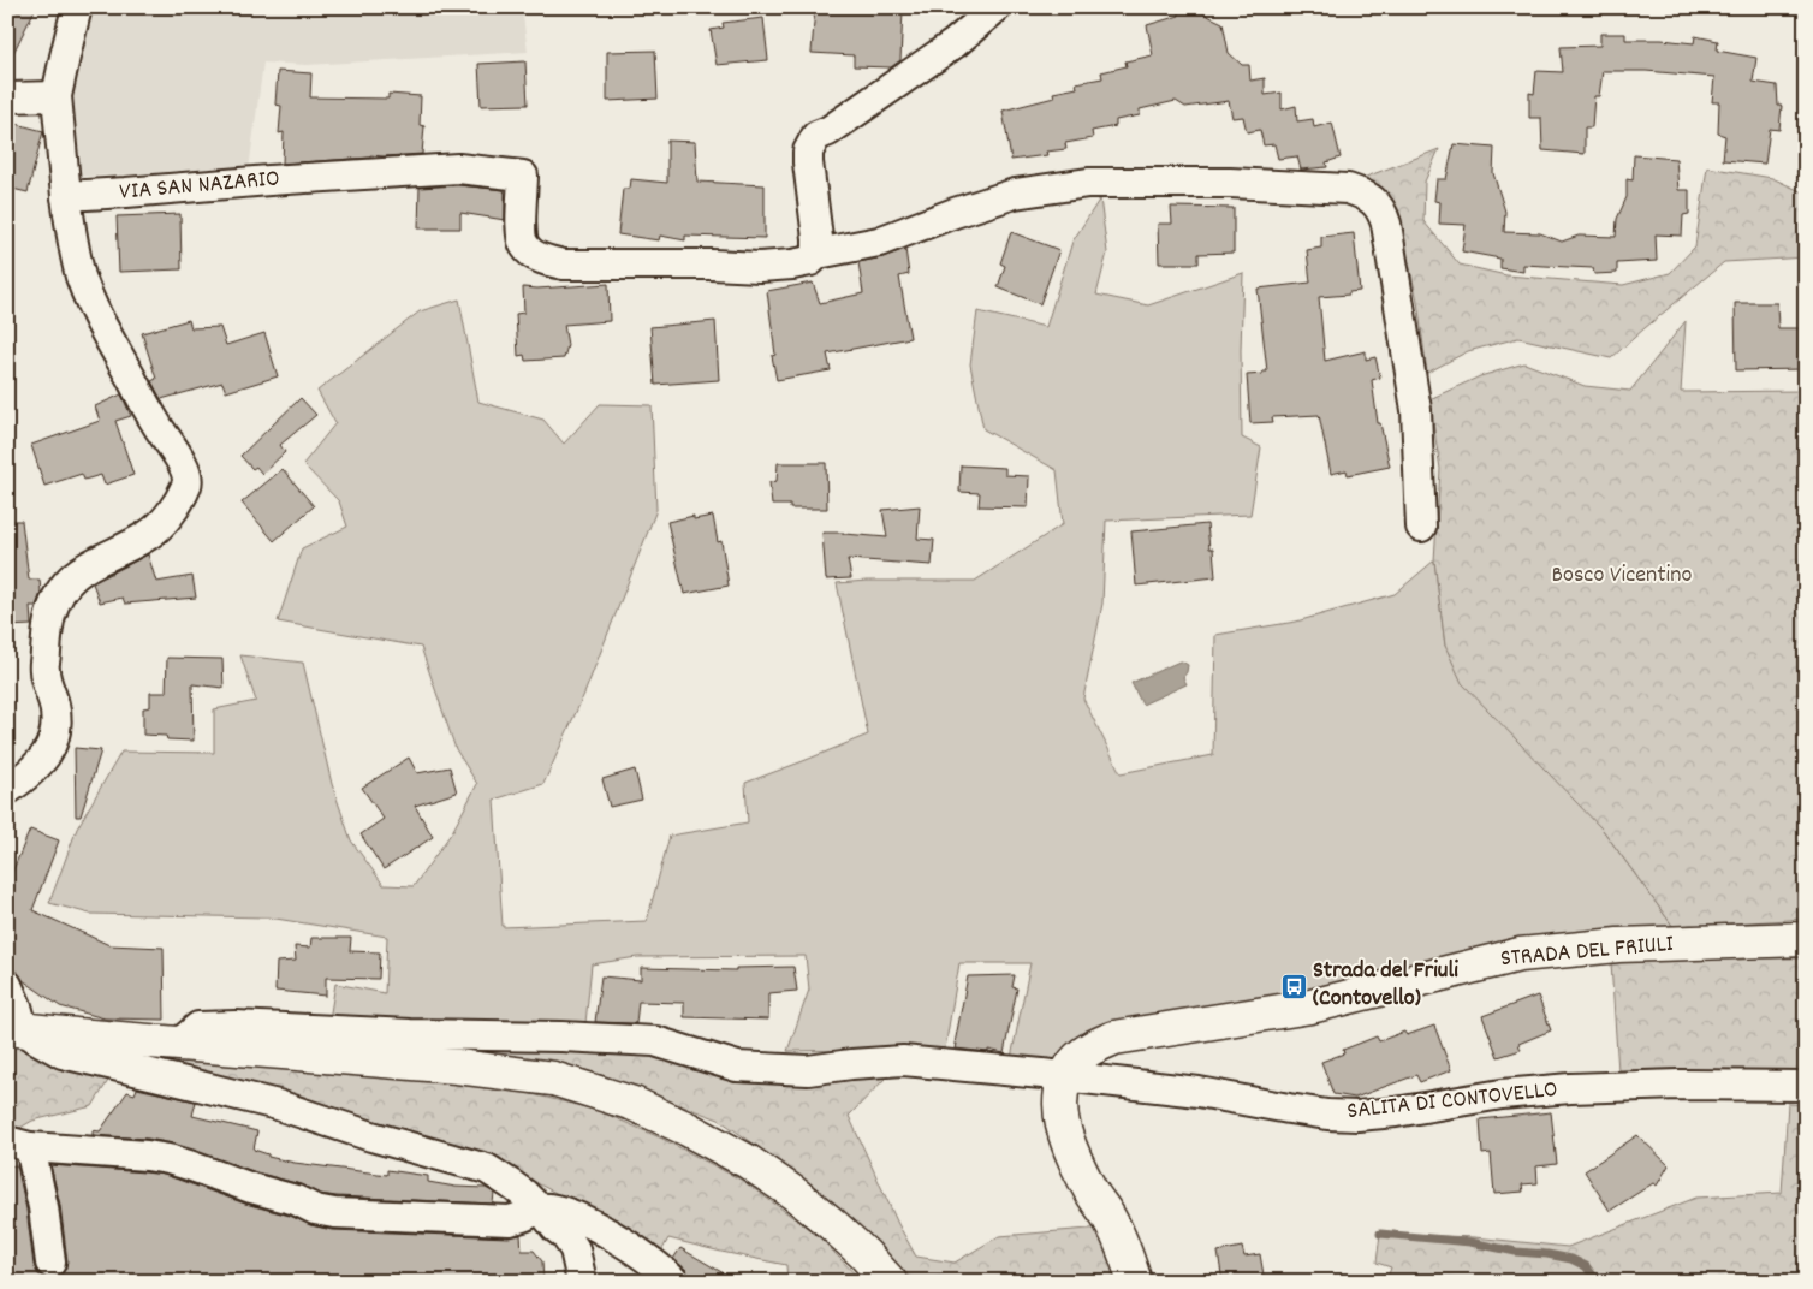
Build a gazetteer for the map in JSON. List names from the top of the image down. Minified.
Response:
{"streets":{"main road":["STRADA DEL FRIULI"],"street":["VIA SAN NAZARIO","SALITA DI CONTOVELLO"]},"crossings":[["STRADA DEL FRIULI","SALITA DI CONTOVELLO"]],"parks":["Bosco Vicentino"],"places":{"bus stop":["Strada del Friuli (Contovello)"]}}
